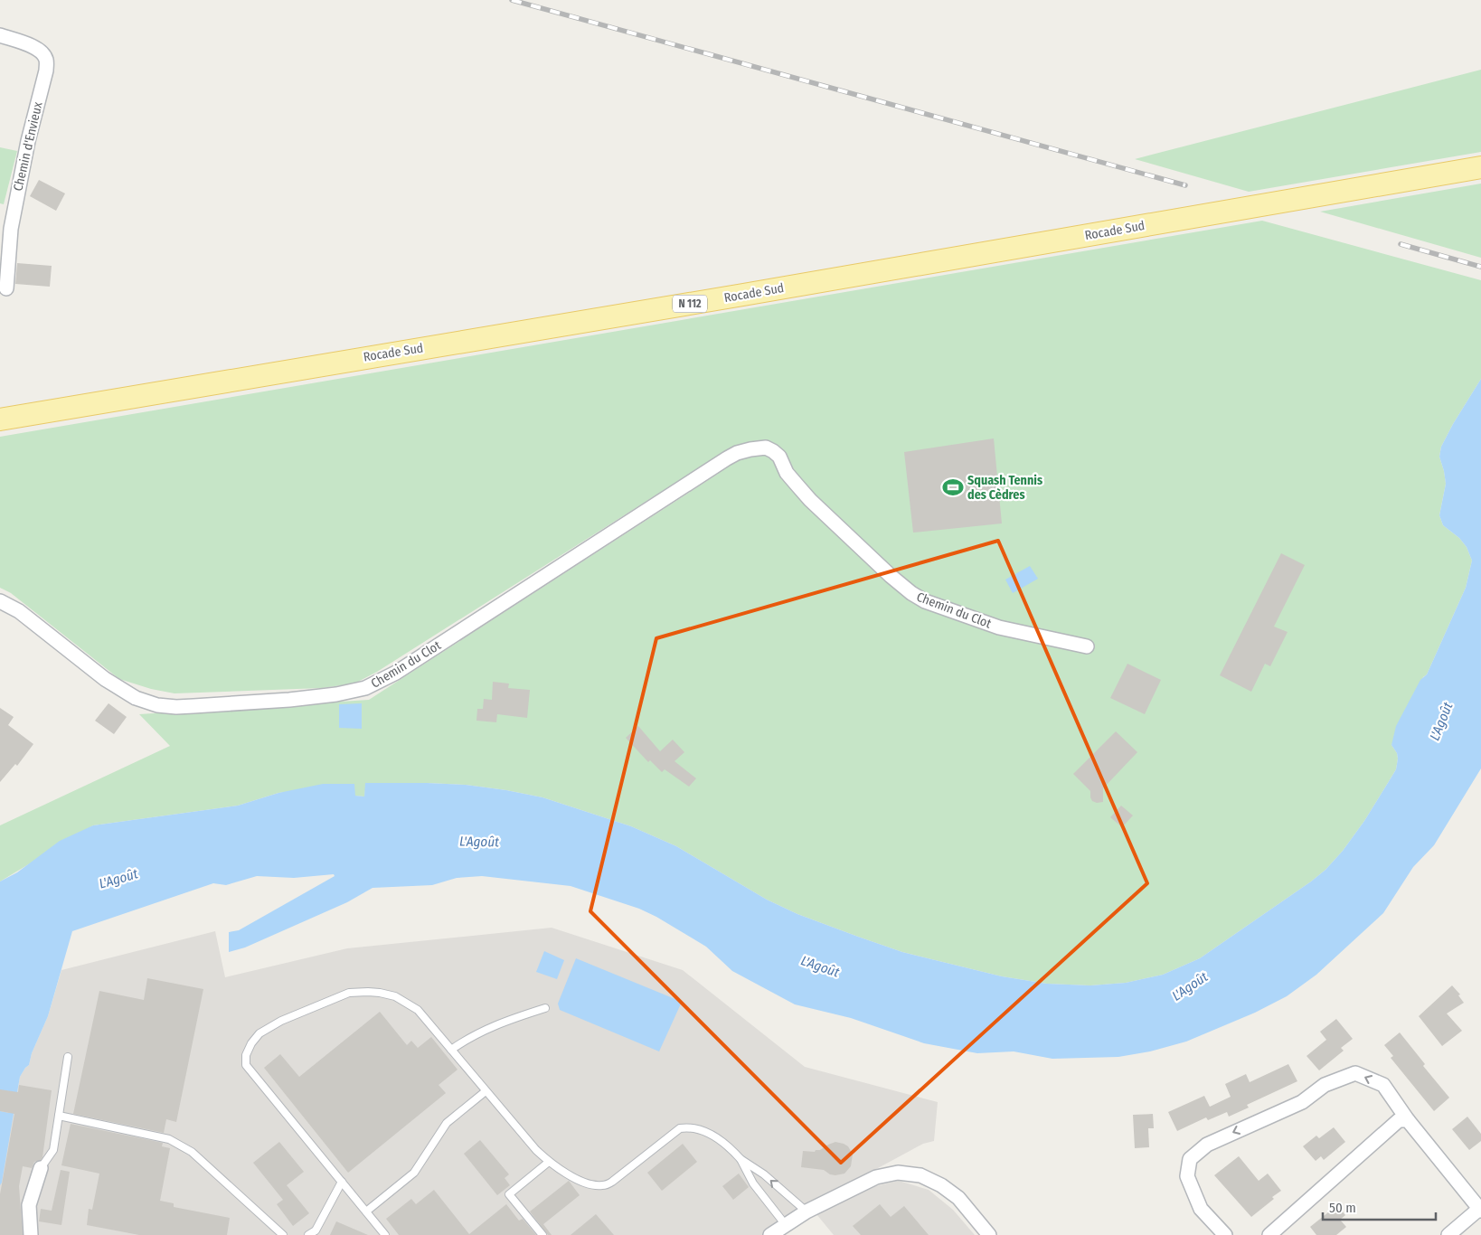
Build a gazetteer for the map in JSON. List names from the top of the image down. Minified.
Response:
{"streets":{"main road":["Rocade Sud","N 112"],"street":["Chemin d'Envieux","Chemin du Clot"]},"water":["L'Agoût"],"places":{"sports":["Squash Tennis des Cèdres"]},"scale_bar":"50 m"}
